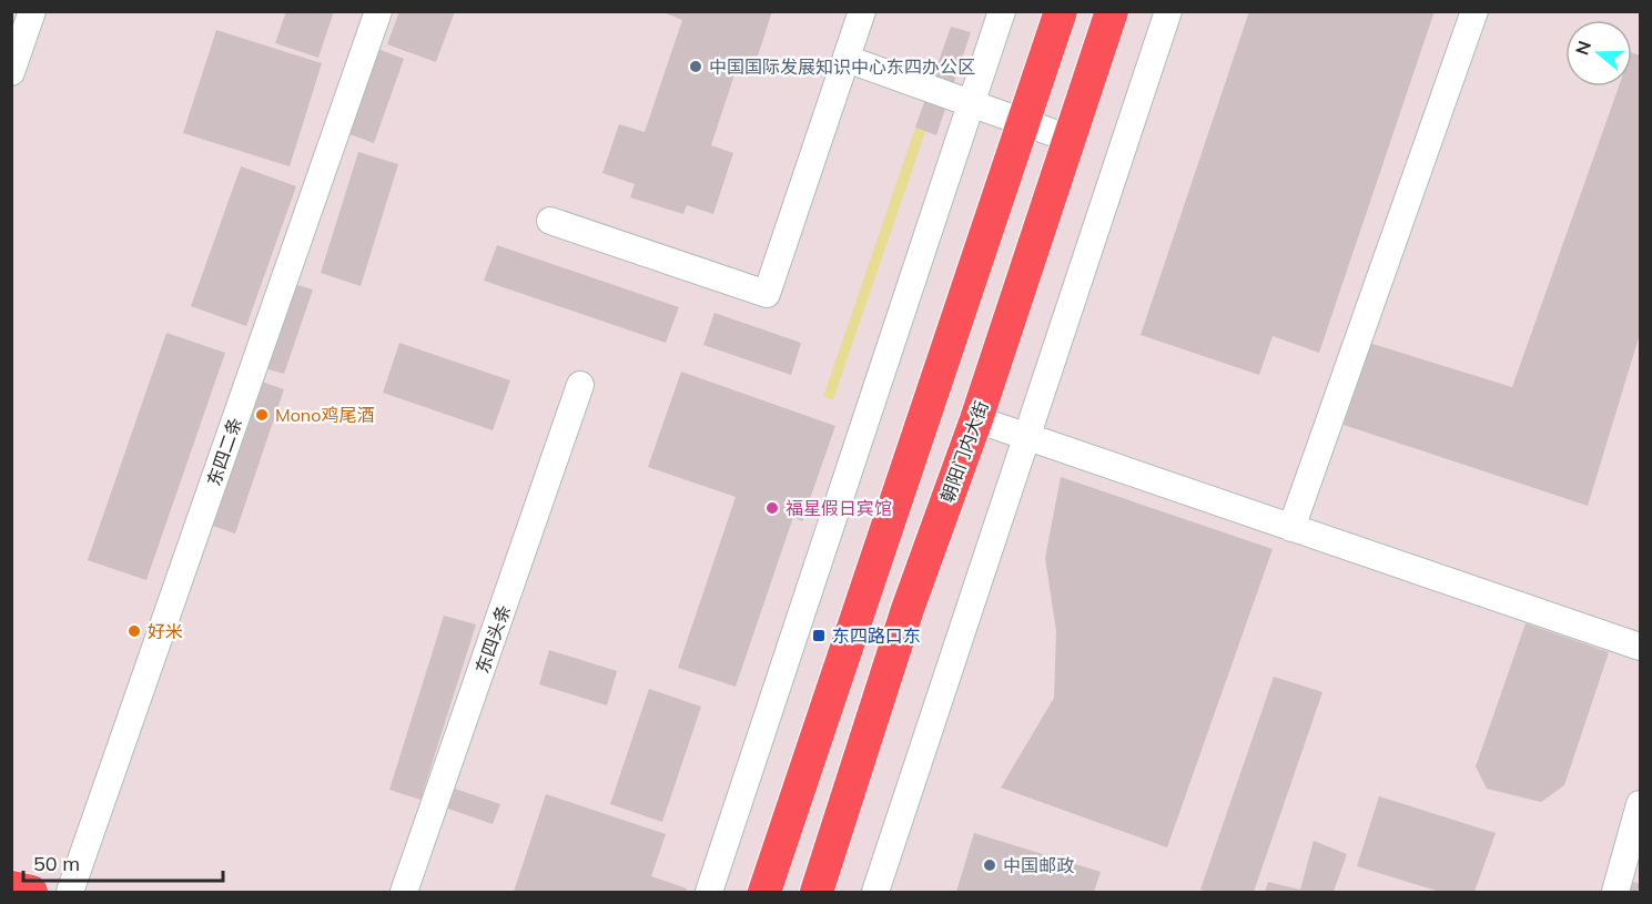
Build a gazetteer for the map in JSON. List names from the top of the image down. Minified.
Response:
{"streets":{"main road":["朝阳门内大街"],"street":["东四二条","东四头条"]},"places":{"other":["中国国际发展知识中心东四办公区","Mono鸡尾酒","福星假日宾馆","好米","中国邮政"],"transit":["东四路口东"]},"scale_bar":"50 m","north":"left"}
